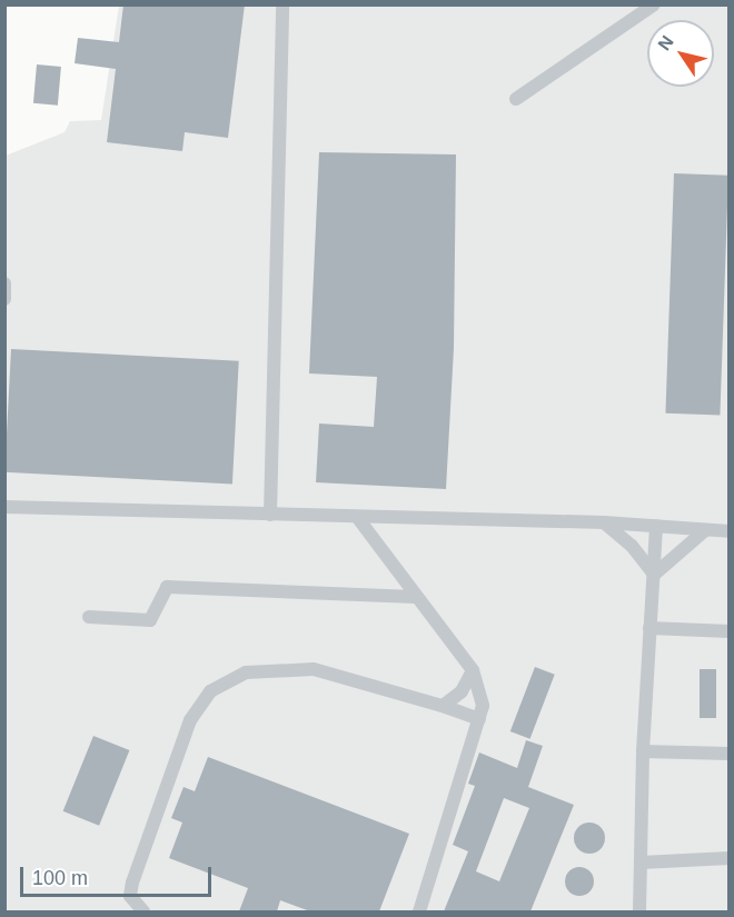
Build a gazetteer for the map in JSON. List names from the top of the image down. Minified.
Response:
{"scale_bar":"100 m","north":"top left"}
